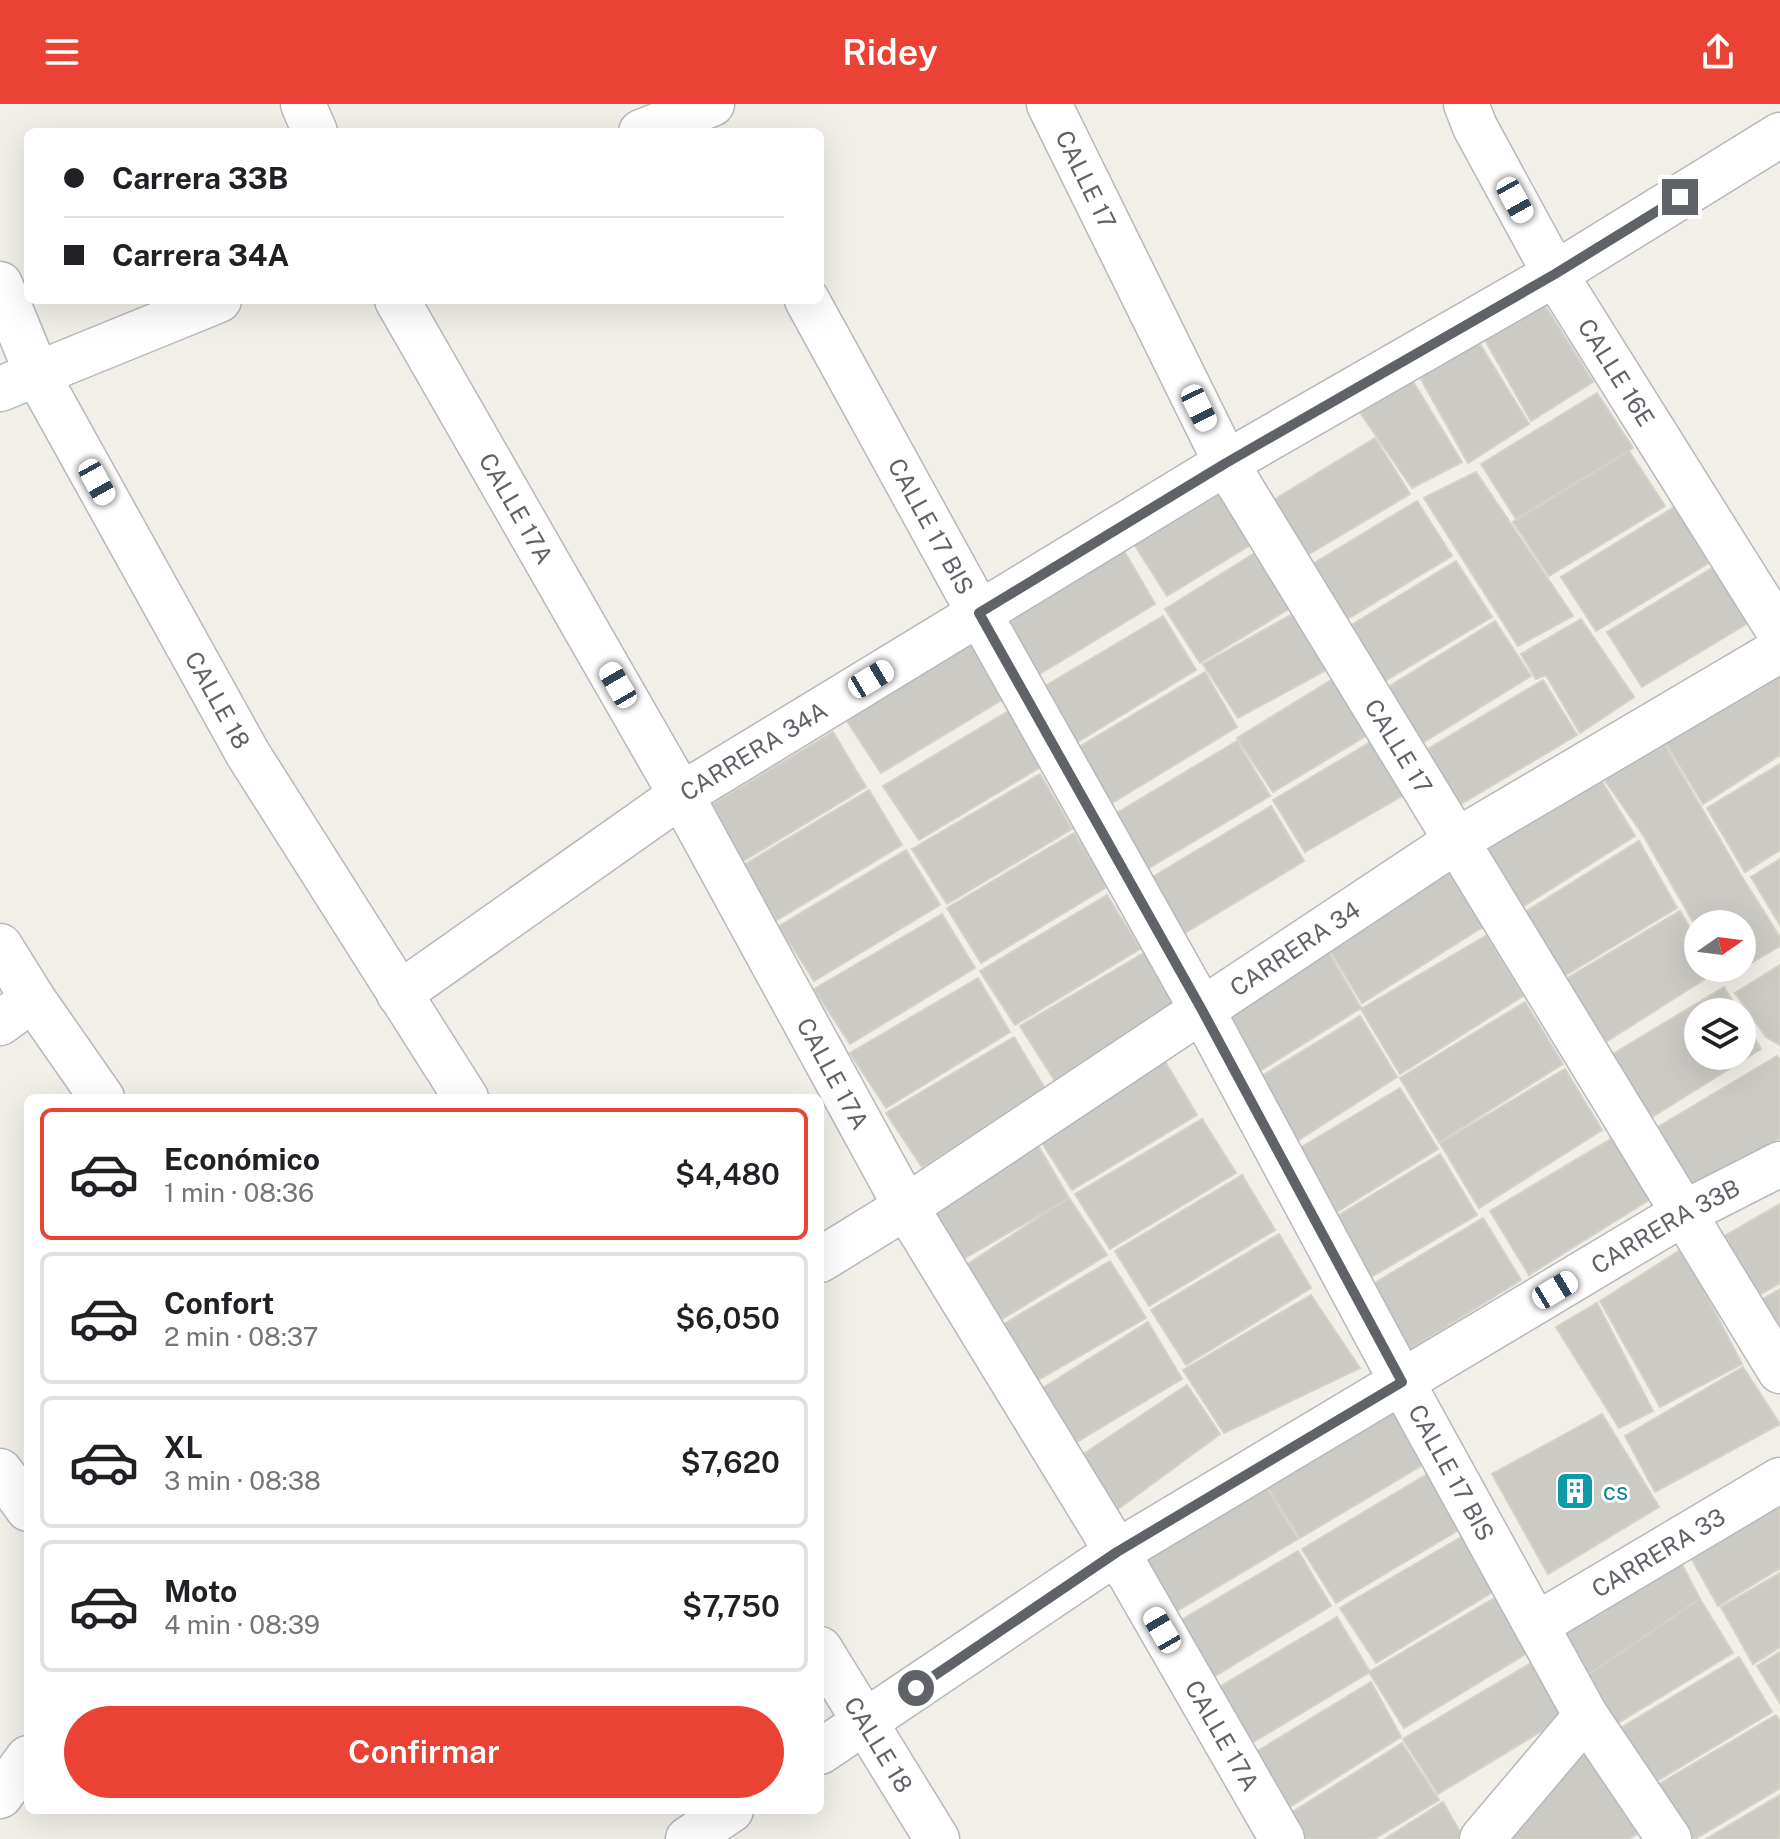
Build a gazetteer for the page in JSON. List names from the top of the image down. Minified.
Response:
{"streets":{"street":["CALLE 17","CALLE 16E","CALLE 17A","CALLE 17 BIS","CALLE 18","CARRERA 34A","CARRERA 34","CARRERA 33B","CARRERA 33"]},"crossings":[["CALLE 17","CARRERA 34A"],["CALLE 17","CARRERA 34"],["CALLE 17","CARRERA 33B"],["CALLE 16E","CARRERA 34A"],["CALLE 17A","CARRERA 34A"],["CALLE 17A","CARRERA 34"],["CALLE 17A","CARRERA 33B"],["CALLE 17 BIS","CARRERA 34A"],["CALLE 17 BIS","CARRERA 34"],["CALLE 17 BIS","CARRERA 33B"],["CALLE 17 BIS","CARRERA 33"],["CALLE 18","CARRERA 34A"],["CALLE 18","CARRERA 33B"]],"places":{"building":["cs"]},"north":"right","page":{"header":"Ridey","banner":["Carrera 33B","Carrera 34A"],"list":[{"name":"Económico","note":"1 min · 08:36","value":"$4,480"},{"name":"Confort","note":"2 min · 08:37","value":"$6,050"},{"name":"XL","note":"3 min · 08:38","value":"$7,620"},{"name":"Moto","note":"4 min · 08:39","value":"$7,750"}],"buttons":"Confirmar"}}
